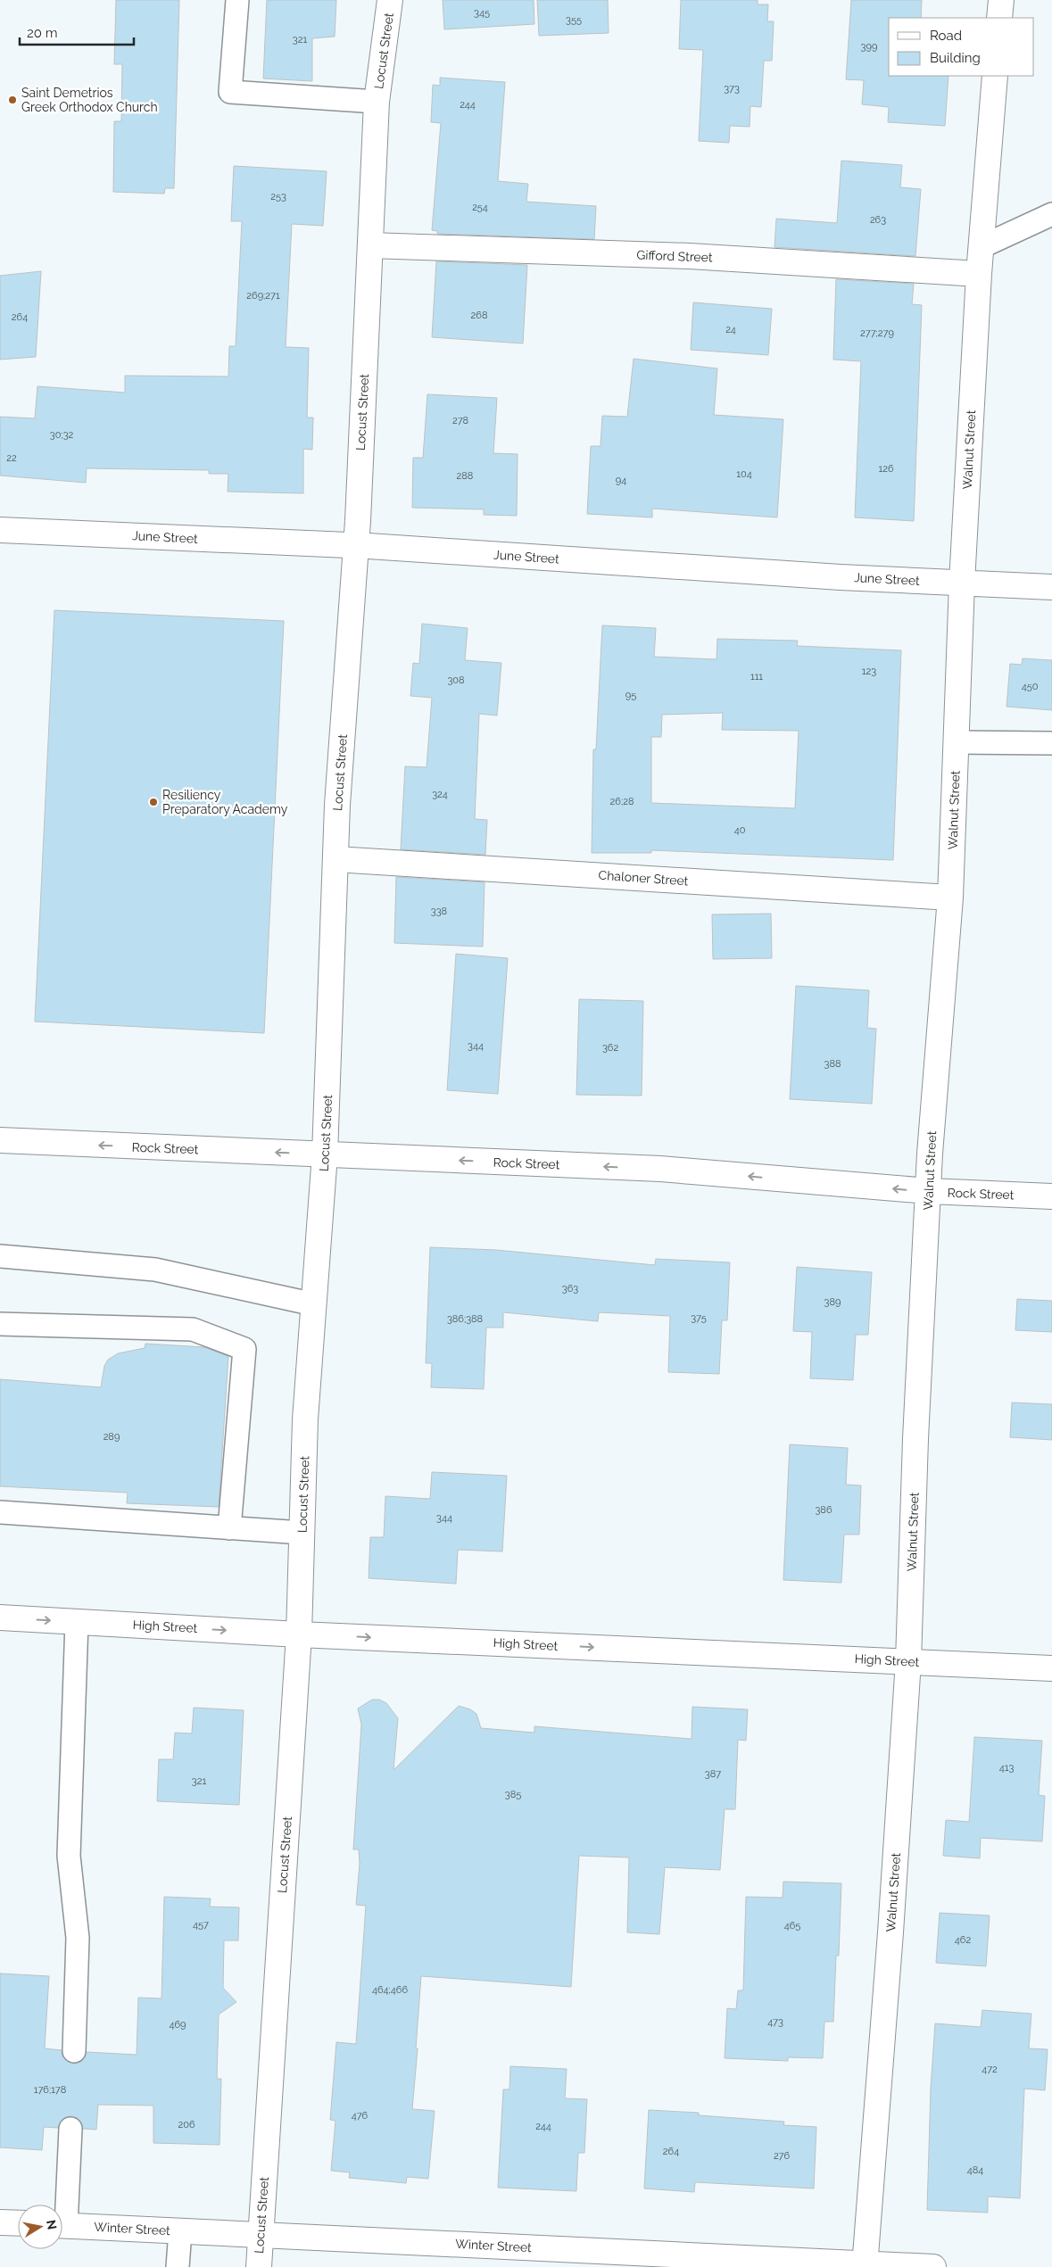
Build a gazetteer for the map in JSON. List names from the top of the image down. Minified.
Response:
{"streets":{"street":["Locust Street","Gifford Street","Walnut Street","June Street","Chaloner Street","Rock Street","High Street","Winter Street"]},"crossings":[["Locust Street","Gifford Street"],["Locust Street","June Street"],["Locust Street","Chaloner Street"],["Locust Street","Rock Street"],["Locust Street","High Street"],["Locust Street","Winter Street"],["Gifford Street","Walnut Street"],["Walnut Street","June Street"],["Walnut Street","Chaloner Street"],["Walnut Street","Rock Street"],["Walnut Street","High Street"],["Walnut Street","Winter Street"]],"one_way":["Rock Street","High Street"],"places":["Saint Demetrios Greek Orthodox Church","Resiliency Preparatory Academy"],"house_numbers":["345","355","321","399","373","244","253","254","263","269;271","268","264","24","277;279","278","30;32","22","126","104","288","94","123","111","308","450","95","324","26;28","40","338","344","362","388","363","389","375","386;388","289","386","344","413","387","321","385","457","465","462","464;466","473","469","472","176;178","476","206","244","264","276","484"],"legend":["Road","Building"],"scale_bar":"20 m","north":"right"}
